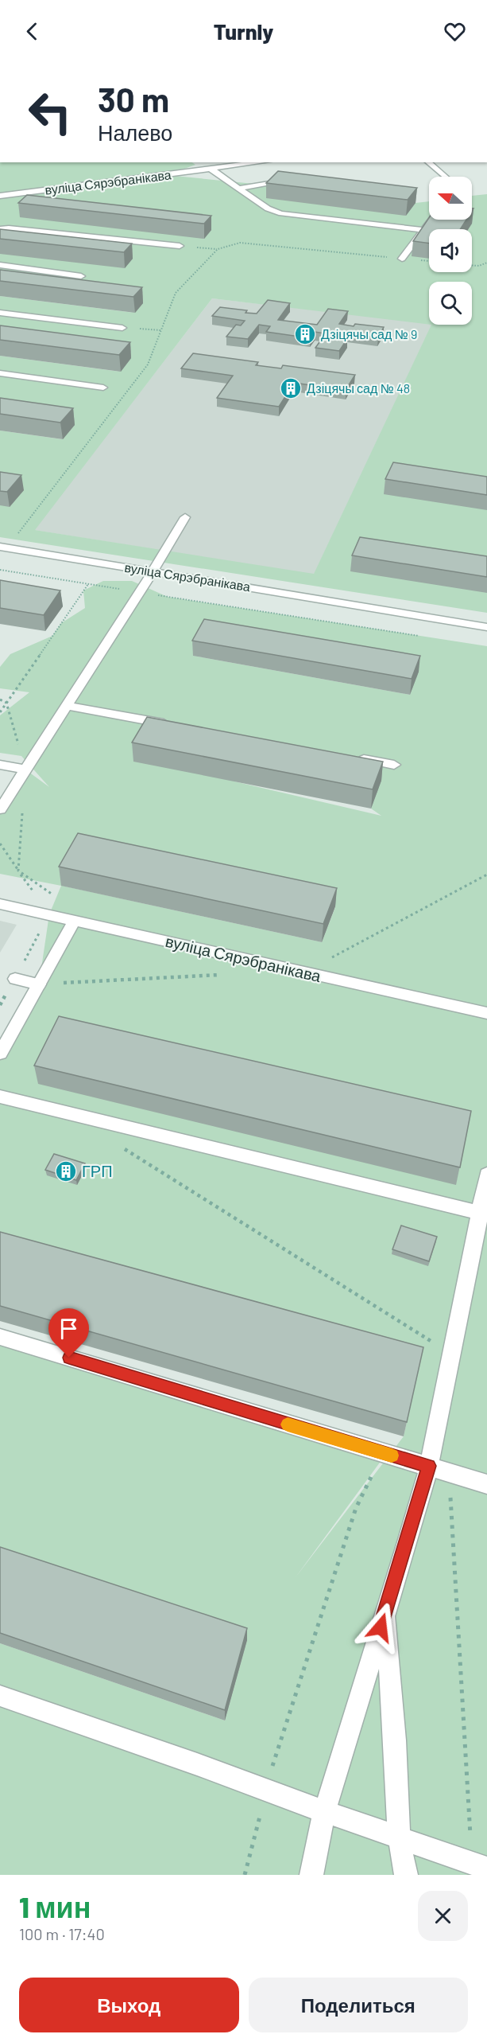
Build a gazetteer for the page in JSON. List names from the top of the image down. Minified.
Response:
{"streets":{"street":["вуліца Сярэбранікава"]},"places":{"building":["Дзіцячы сад № 9","Дзіцячы сад № 48","ГРП"]},"north":"left","page":{"header":"Turnly","turn":["30 m","Налево"],"heading":["1 мин","100 m · 17:40"],"buttons":["Выход","Поделиться"]}}
